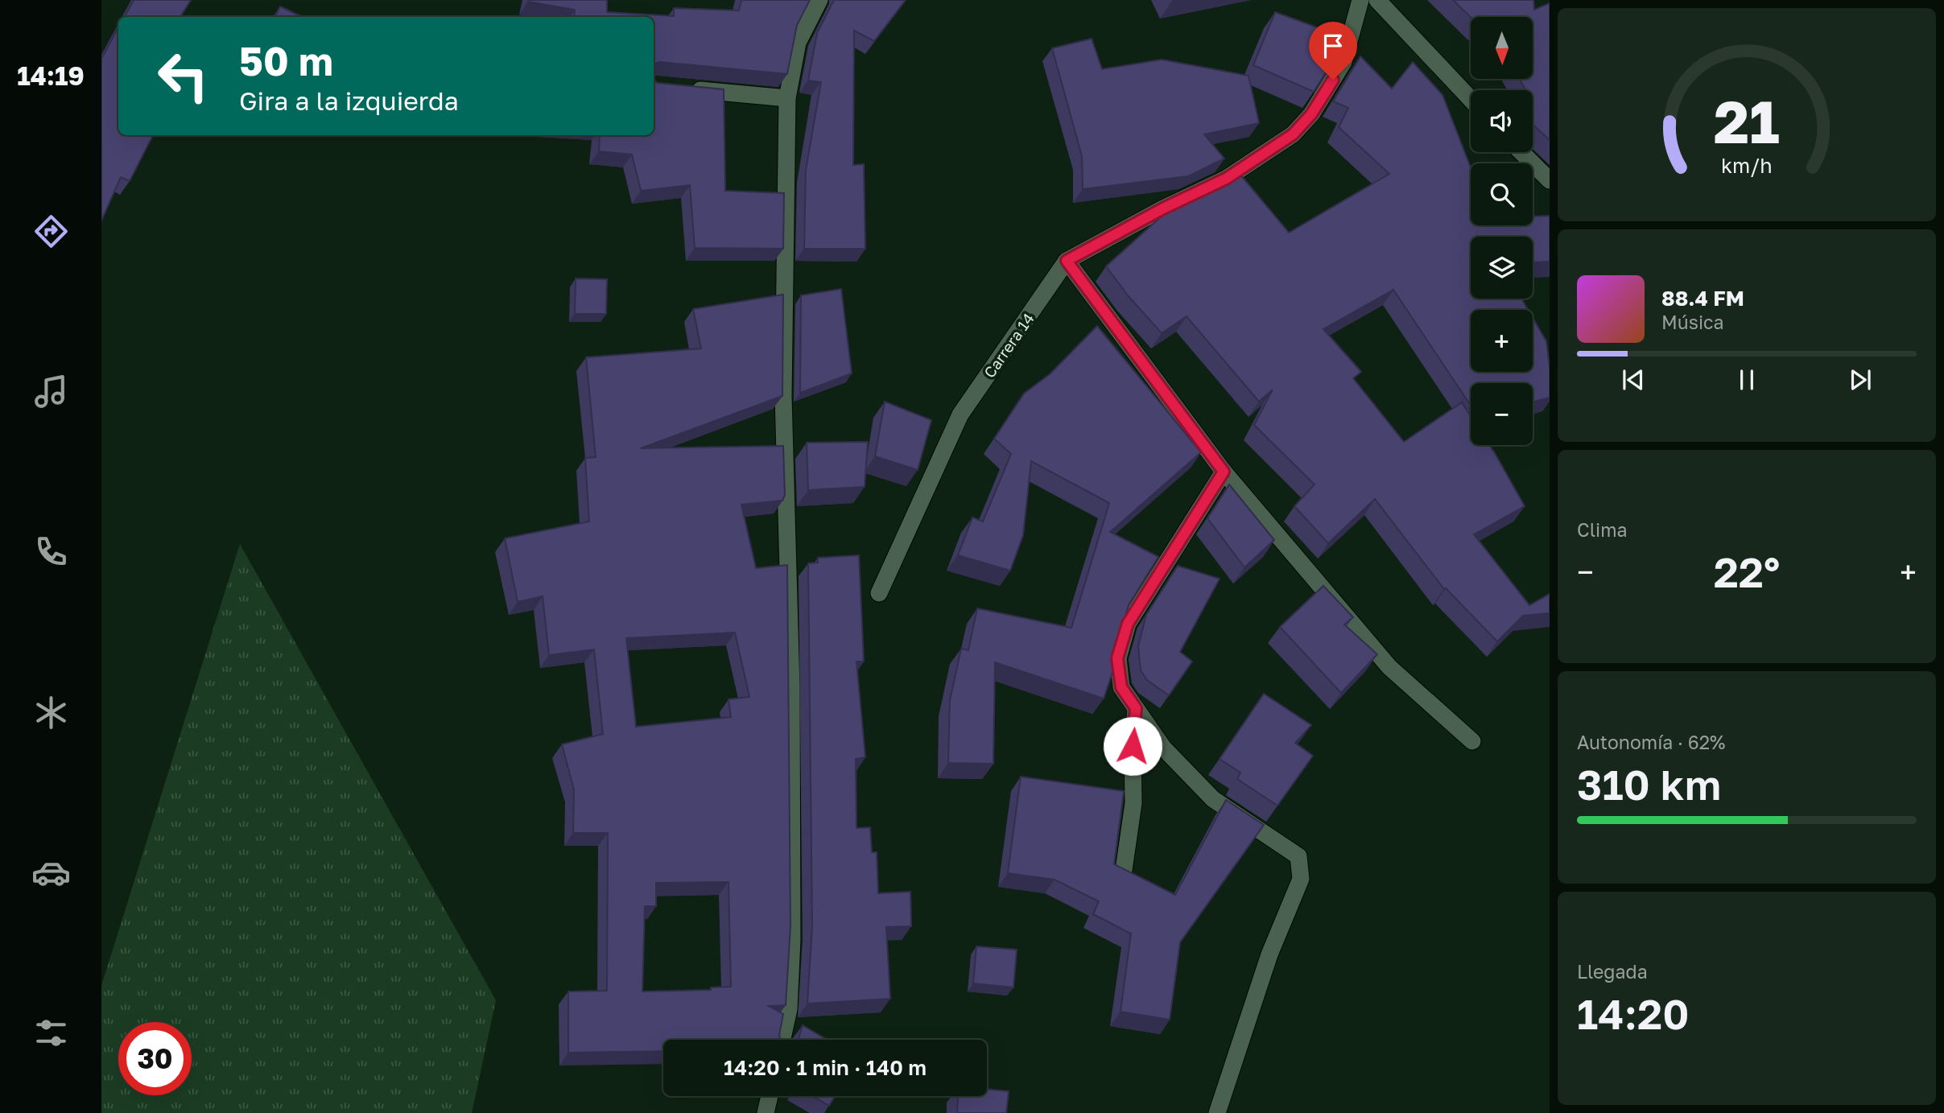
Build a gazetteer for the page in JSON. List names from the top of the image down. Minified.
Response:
{"streets":{"street":["Carrera 14"]},"north":"bottom","page":{"tabs":"14:19","map_buttons":["+","−"],"turn":["50 m","Gira a la izquierda"],"song":["88.4 FM","Música"],"tile":["Clima",["Autonomía · 62%","310 km"],["Llegada","14:20"]],"heat":["−","22°","+"],"limit":"30","trip":"14:20 · 1 min · 140 m","gauge":["21","km/h"]}}
